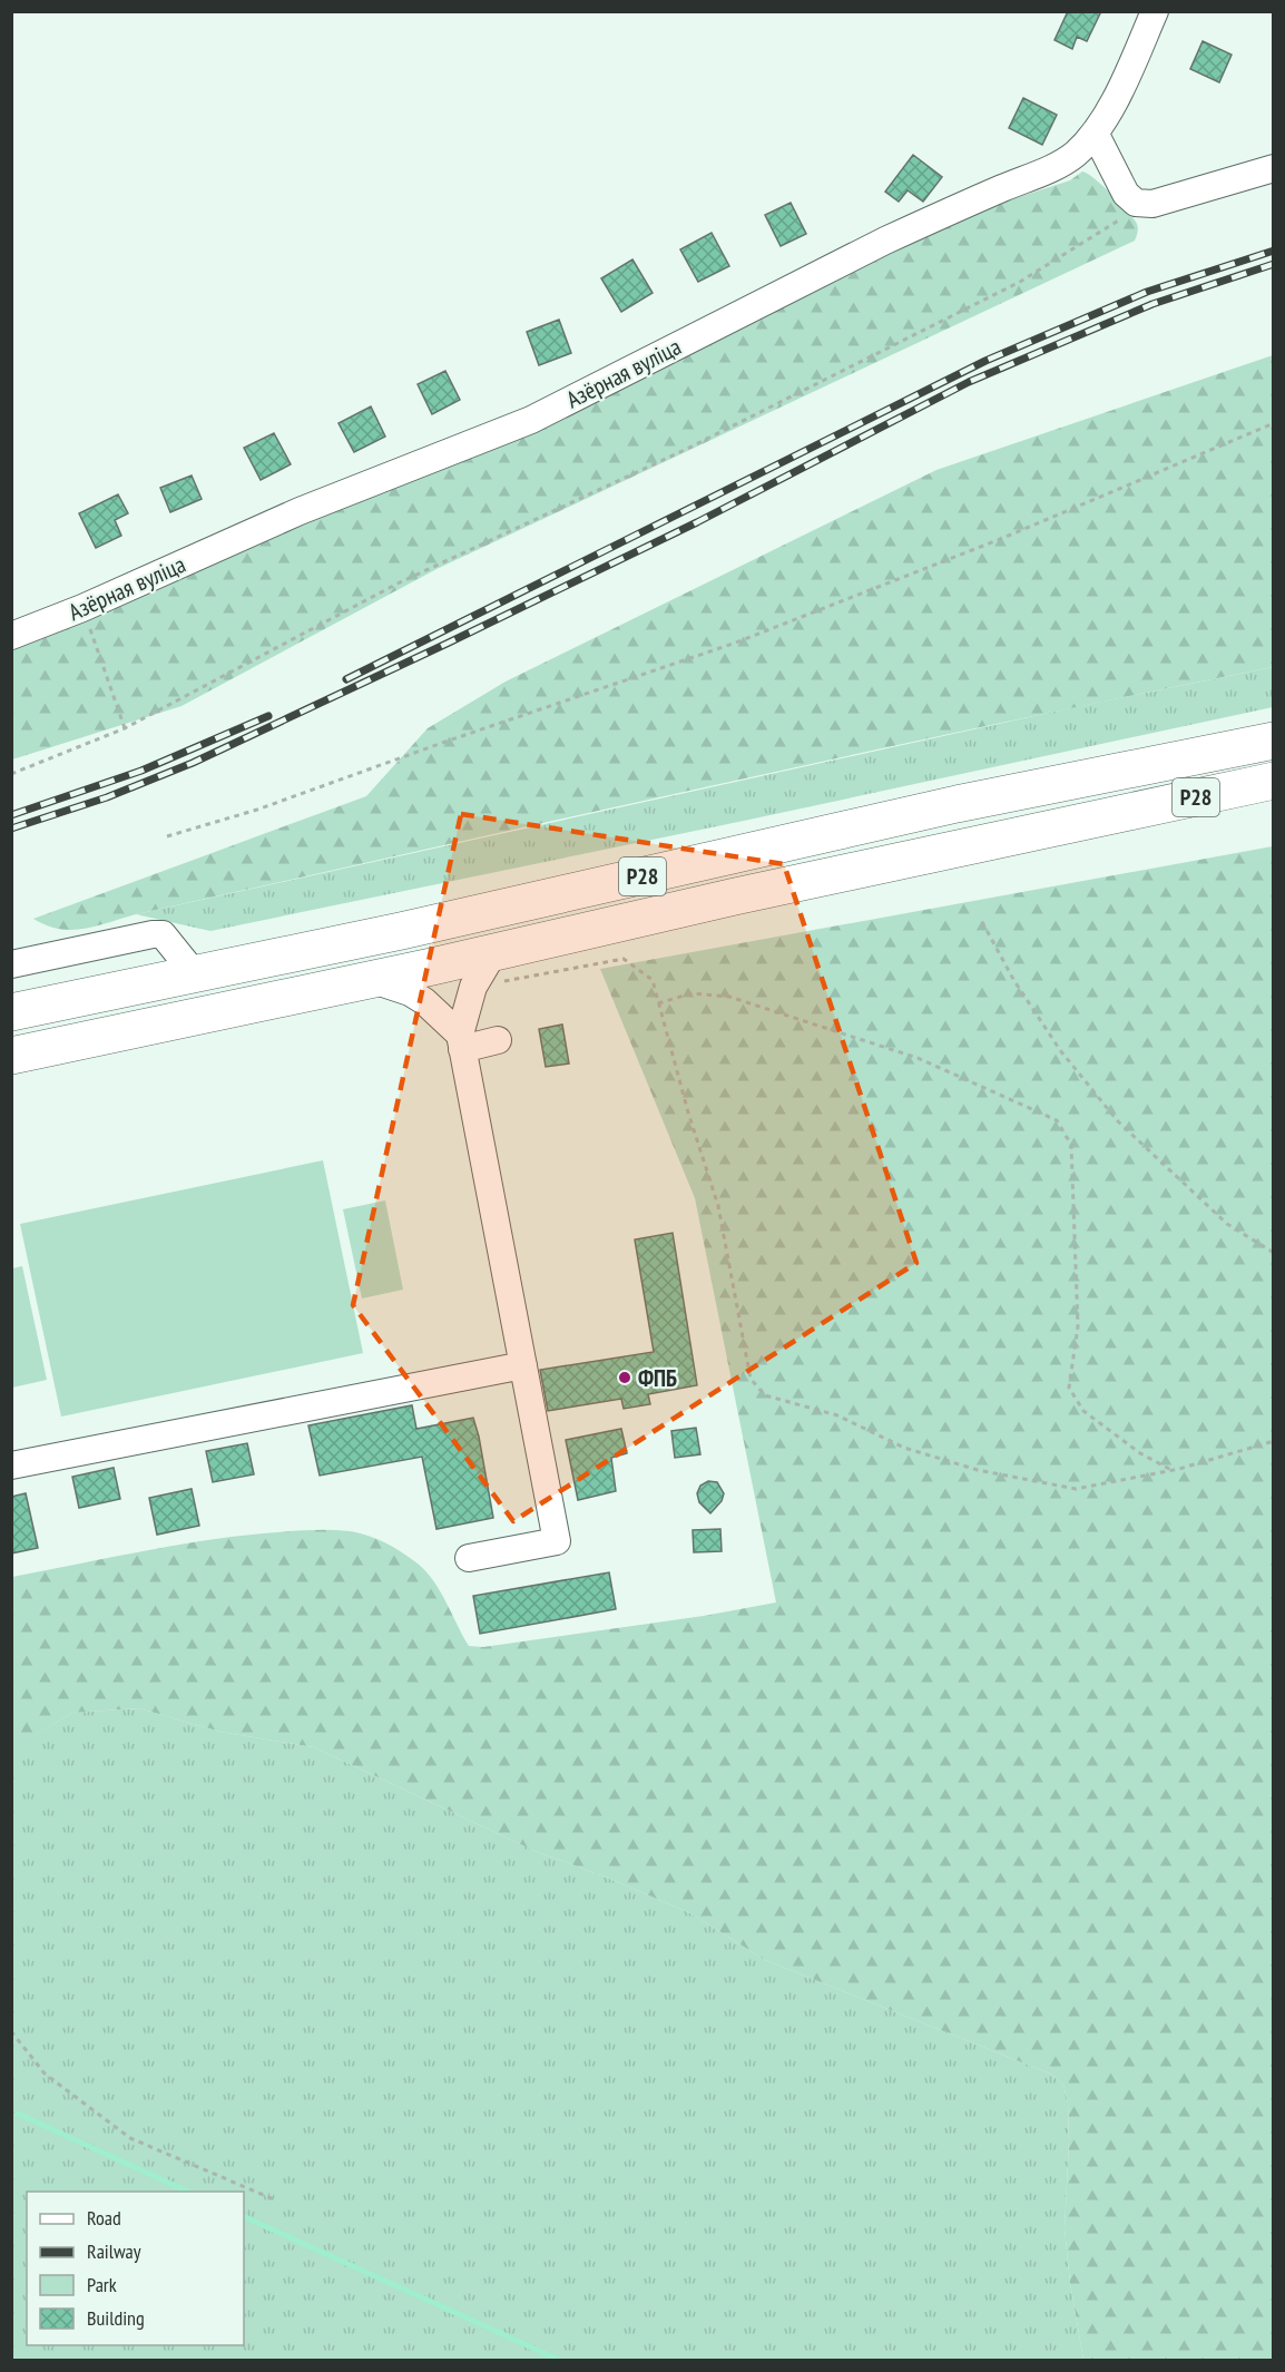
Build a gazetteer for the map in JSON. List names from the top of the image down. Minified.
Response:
{"streets":{"highway":["Р28"],"street":["Азёрная вуліца"]},"places":["ФПБ"],"legend":["Road","Railway","Park","Building"]}
